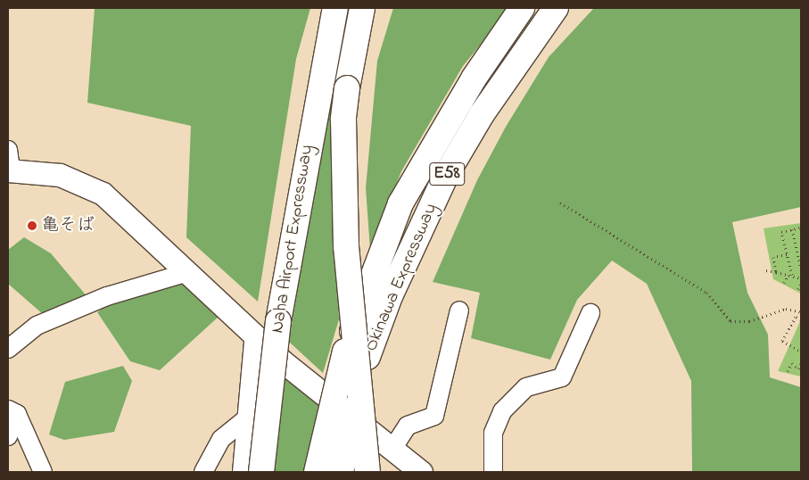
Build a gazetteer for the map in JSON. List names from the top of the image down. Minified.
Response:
{"streets":{"highway":["E58","Naha Airport Expressway","Okinawa Expressway"]},"places":["亀そば"]}
